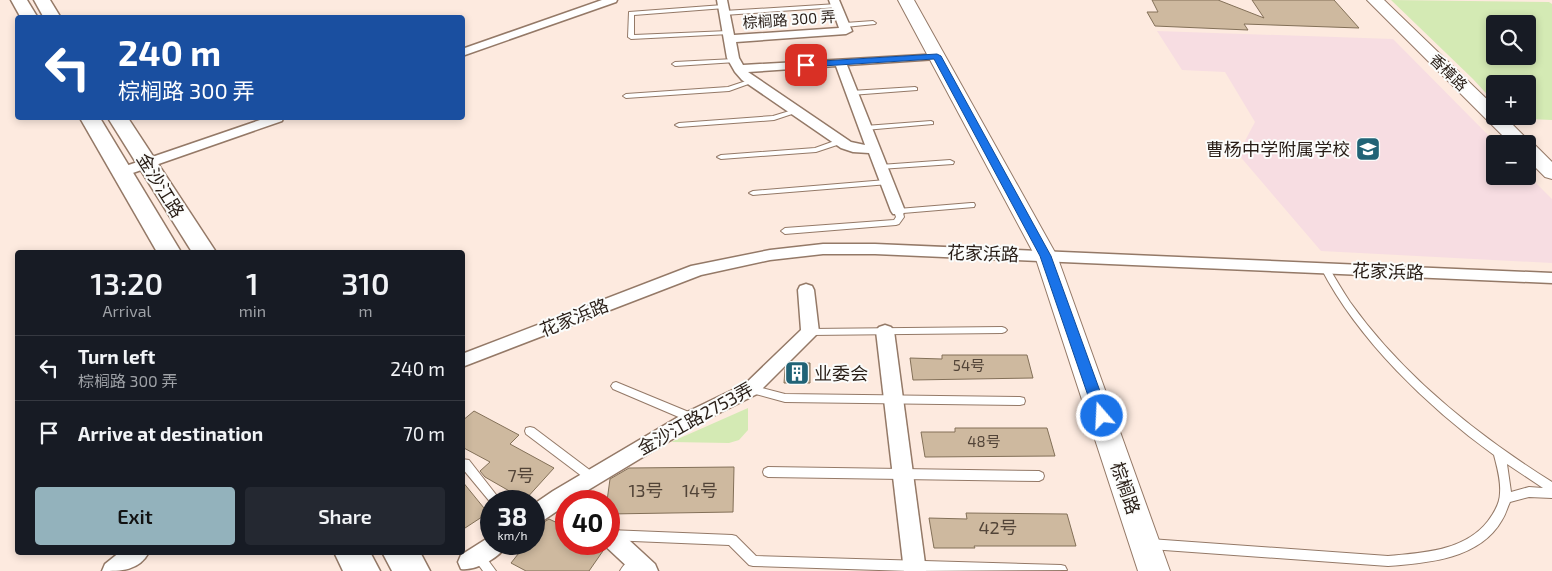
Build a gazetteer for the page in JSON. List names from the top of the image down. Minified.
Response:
{"streets":{"main road":["金沙江路"],"street":["棕榈路 300 弄","香樟路","花家浜路","金沙江路2753弄","棕榈路"]},"crossings":[["花家浜路","棕榈路"]],"places":{"school or university":["曹杨中学附属学校"],"building":["业委会"]},"house_numbers":["54号","48号","7号","13号","14号","42号"],"page":{"map_buttons":["+","−"],"turn":["240 m","棕榈路 300 弄"],"eta":["13:20","Arrival","1","min","310","m"],"list":[{"name":"Turn left","note":"棕榈路 300 弄","value":"240 m"},{"name":"Arrive at destination","value":"70 m"}],"buttons":["Exit","Share"],"speed":"38 km/h","limit":"40"}}
